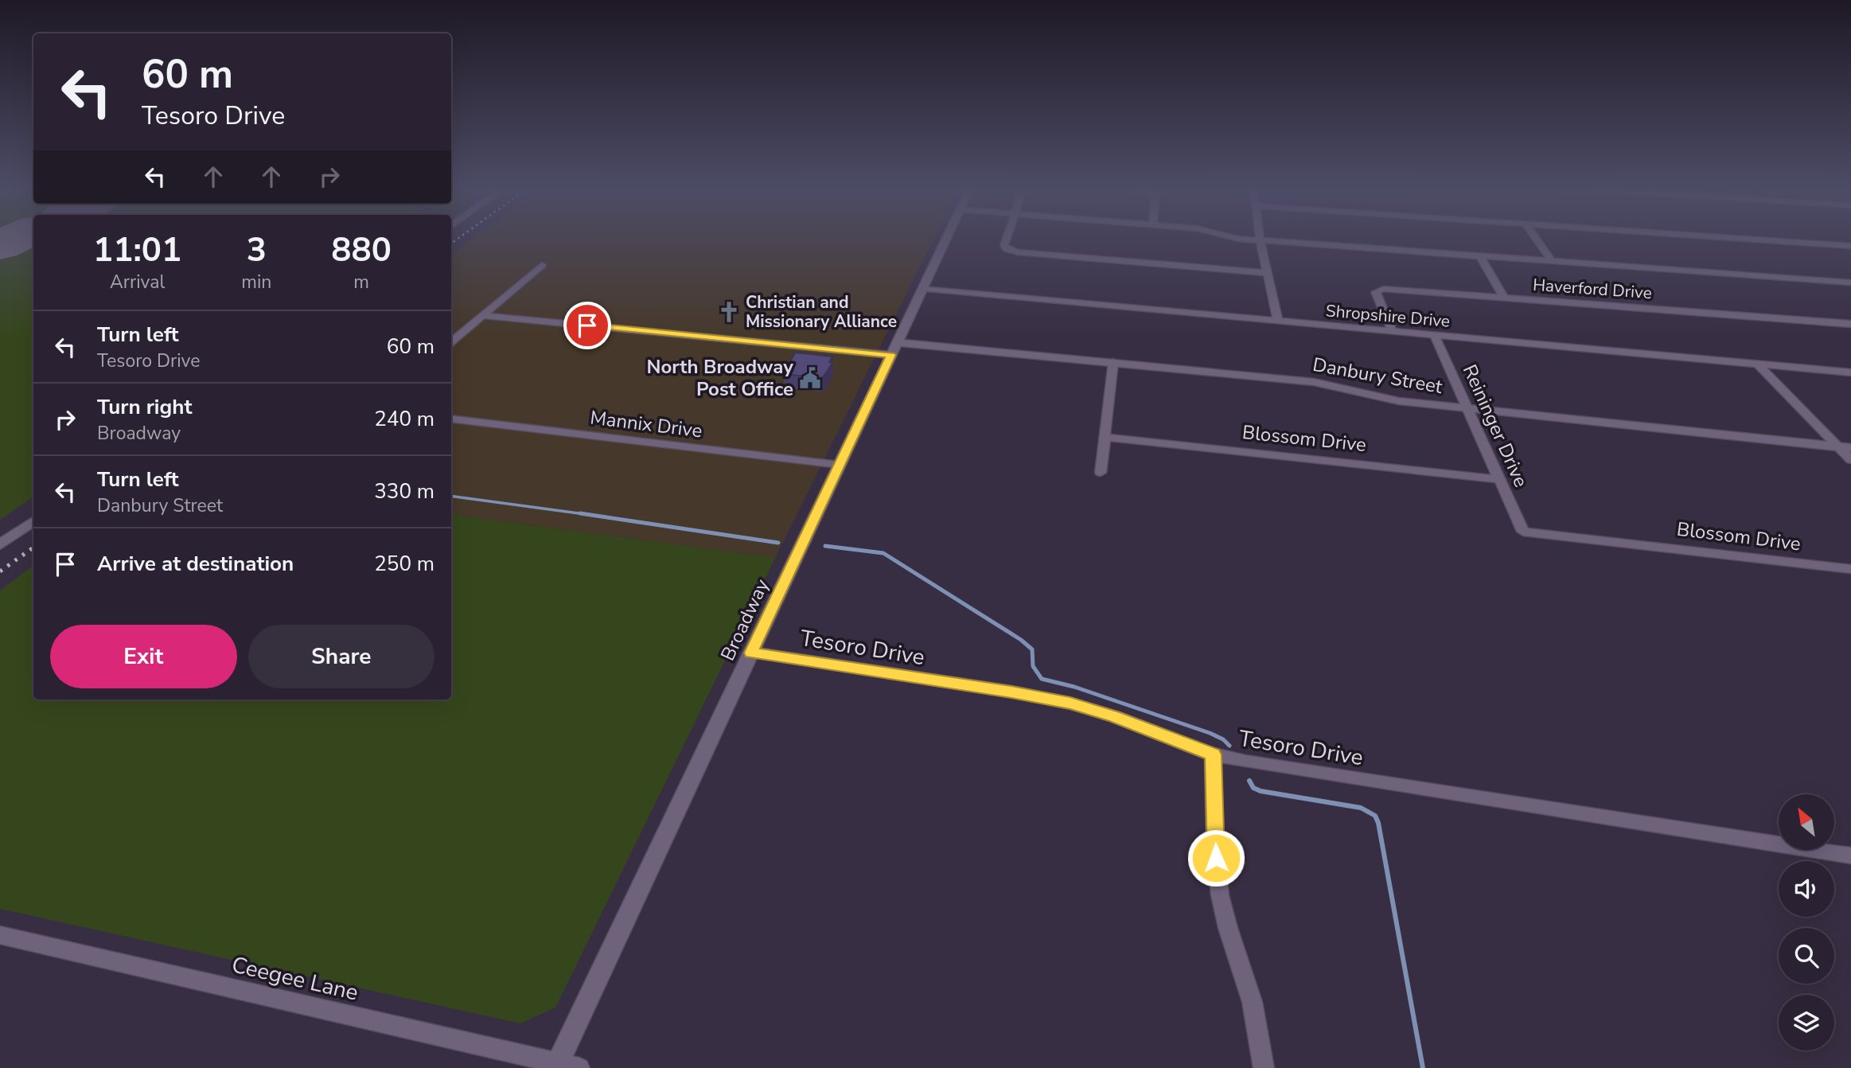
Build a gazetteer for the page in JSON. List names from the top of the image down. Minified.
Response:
{"streets":{"main road":["Danbury Street","Broadway"],"street":["Haverford Drive","Shropshire Drive","Mannix Drive","Reininger Drive","Blossom Drive","Tesoro Drive","Ceegee Lane"]},"crossings":[["Haverford Drive","Shropshire Drive"],["Shropshire Drive","Reininger Drive"],["Shropshire Drive","Broadway"],["Danbury Street","Reininger Drive"],["Danbury Street","Broadway"],["Mannix Drive","Broadway"],["Reininger Drive","Blossom Drive"],["Broadway","Tesoro Drive"],["Broadway","Ceegee Lane"]],"places":{"church":["Christian and Missionary Alliance"],"public building":["North Broadway Post Office"]},"north":"top left","page":{"turn":["60 m","Tesoro Drive"],"eta":["11:01","Arrival","3","min","880","m"],"list":[{"name":"Turn left","note":"Tesoro Drive","value":"60 m"},{"name":"Turn right","note":"Broadway","value":"240 m"},{"name":"Turn left","note":"Danbury Street","value":"330 m"},{"name":"Arrive at destination","value":"250 m"}],"buttons":["Exit","Share"]}}
